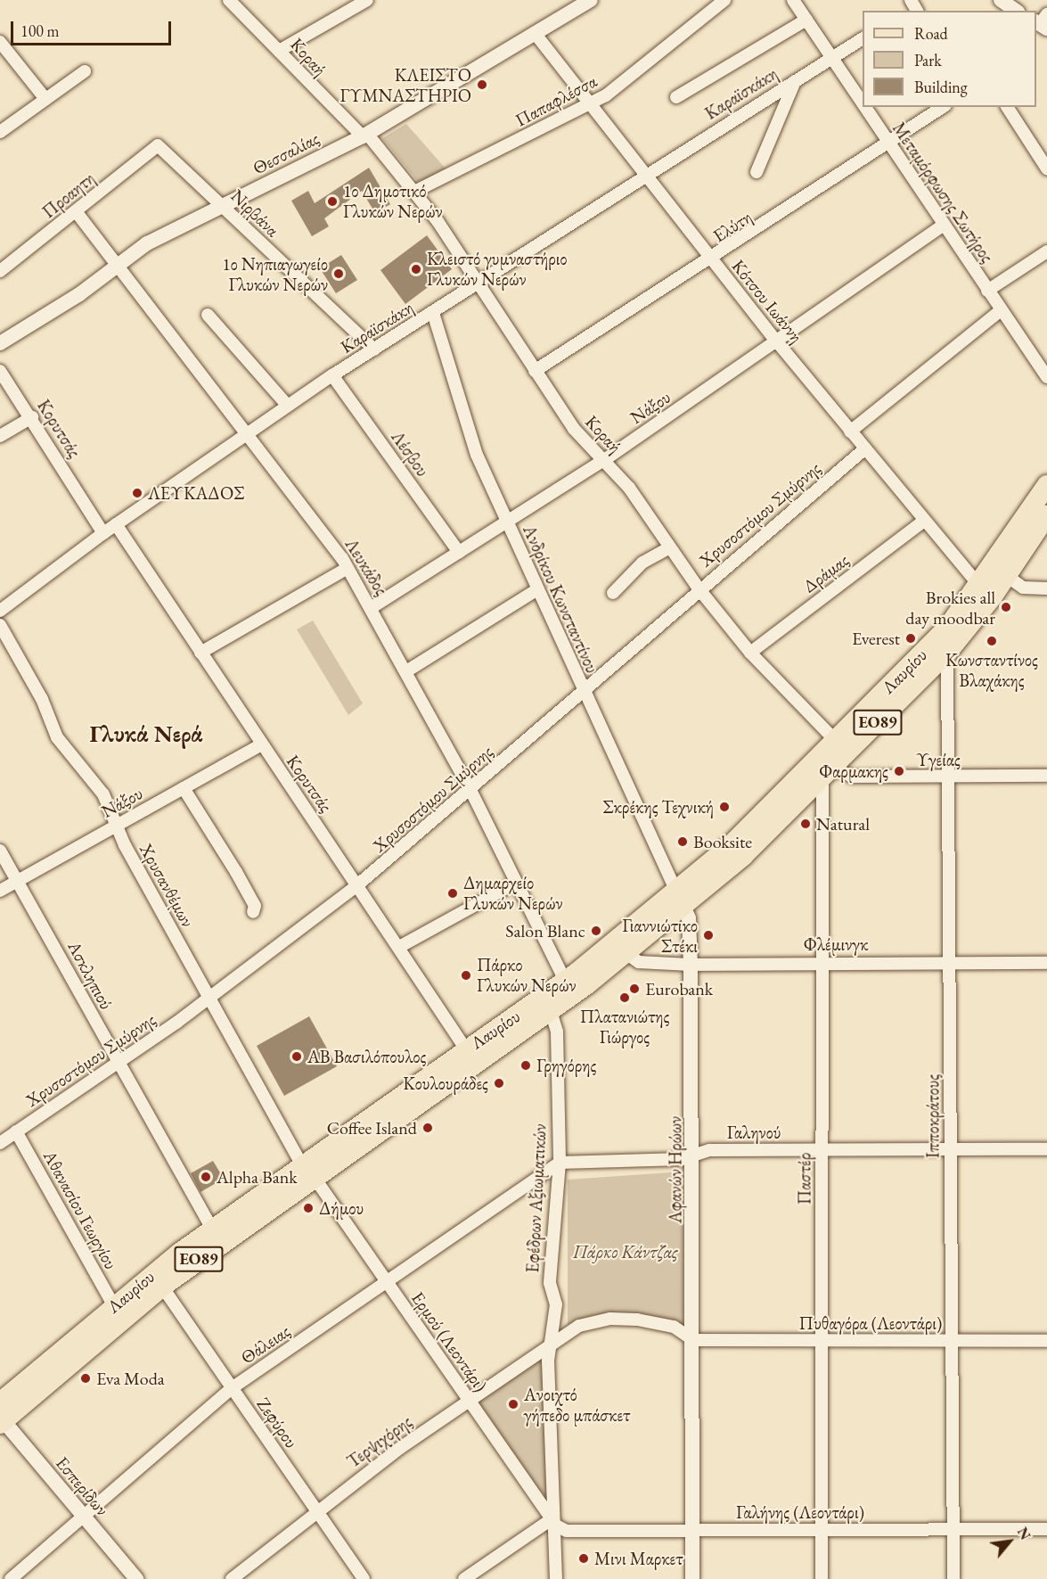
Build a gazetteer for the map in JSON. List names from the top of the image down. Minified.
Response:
{"streets":{"main road":["Λαυρίου","ΕΟ89"],"street":["Κοραή","Καραϊσκάκη","Παπαφλέσσα","Θεσσαλίας","Μεταμόρφωσης Σωτήρος","Προαητη","Νιρβάνα","Ελύτη","Κότσου Ιωάννη","Νάξου","Κορυτσάς","Λέσβου","Χρυσοστόμου Σμύρνης","Λευκάδος","Δράμας","Ανδρίκου Κωνσταντίνου","Υγείας","Χρυσανθέμων","Φλέμινγκ","Ασκληπιού","Ιπποκράτους","Γαληνού","Αφανών Ηρώων","Παστέρ","Εφέδρων Αξιωματικών","Αθανασίου Γεωργίου","Πυθαγόρα (Λεοντάρι)","Ερμού (Λεοντάρι)","Θάλειας","Ζεφύρου","Τερψιχόρης","Εσπερίδων","Γαλήνης (Λεοντάρι)"]},"crossings":[["Κοραή","Καραϊσκάκη"],["Κοραή","Παπαφλέσσα"],["Κοραή","Θεσσαλίας"],["Κοραή","Ελύτη"],["Κοραή","Νάξου"],["Κοραή","Χρυσοστόμου Σμύρνης"],["Κοραή","Δράμας"],["Κοραή","Λαυρίου"],["Καραϊσκάκη","Μεταμόρφωσης Σωτήρος"],["Καραϊσκάκη","Νιρβάνα"],["Καραϊσκάκη","Κότσου Ιωάννη"],["Καραϊσκάκη","Κορυτσάς"],["Καραϊσκάκη","Λέσβου"],["Καραϊσκάκη","Λευκάδος"],["Καραϊσκάκη","Ανδρίκου Κωνσταντίνου"],["Παπαφλέσσα","Κότσου Ιωάννη"],["Θεσσαλίας","Νιρβάνα"],["Θεσσαλίας","Κότσου Ιωάννη"],["Θεσσαλίας","Λευκάδος"],["Μεταμόρφωσης Σωτήρος","Ελύτη"],["Μεταμόρφωσης Σωτήρος","Νάξου"],["Προαητη","Νιρβάνα"],["Προαητη","Λευκάδος"],["Ελύτη","Κότσου Ιωάννη"],["Κότσου Ιωάννη","Νάξου"],["Κότσου Ιωάννη","Χρυσοστόμου Σμύρνης"],["Κότσου Ιωάννη","Δράμας"],["Κότσου Ιωάννη","Λαυρίου"],["Νάξου","Κορυτσάς"],["Νάξου","Λέσβου"],["Νάξου","Λευκάδος"],["Νάξου","Ανδρίκου Κωνσταντίνου"],["Νάξου","Χρυσανθέμων"],["Νάξου","Ασκληπιού"],["Κορυτσάς","Χρυσοστόμου Σμύρνης"],["Κορυτσάς","Λαυρίου"],["Χρυσοστόμου Σμύρνης","Λευκάδος"],["Χρυσοστόμου Σμύρνης","Ανδρίκου Κωνσταντίνου"],["Χρυσοστόμου Σμύρνης","Χρυσανθέμων"],["Χρυσοστόμου Σμύρνης","Ασκληπιού"],["Χρυσοστόμου Σμύρνης","Αθανασίου Γεωργίου"],["Λευκάδος","Λαυρίου"],["Ανδρίκου Κωνσταντίνου","Λαυρίου"],["Ανδρίκου Κωνσταντίνου","Αφανών Ηρώων"],["Λαυρίου","Υγείας"],["Λαυρίου","Χρυσανθέμων"],["Λαυρίου","Φλέμινγκ"],["Λαυρίου","Ασκληπιού"],["Λαυρίου","Ιπποκράτους"],["Λαυρίου","Αφανών Ηρώων"],["Λαυρίου","Παστέρ"],["Λαυρίου","Εφέδρων Αξιωματικών"],["Λαυρίου","Αθανασίου Γεωργίου"],["Λαυρίου","Ερμού (Λεοντάρι)"],["Λαυρίου","Ζεφύρου"],["Λαυρίου","Εσπερίδων"],["Υγείας","Ιπποκράτους"],["Υγείας","Παστέρ"],["Χρυσανθέμων","Ερμού (Λεοντάρι)"],["Φλέμινγκ","Ιπποκράτους"],["Φλέμινγκ","Αφανών Ηρώων"],["Φλέμινγκ","Παστέρ"],["Ιπποκράτους","Γαληνού"],["Ιπποκράτους","Πυθαγόρα (Λεοντάρι)"],["Ιπποκράτους","Γαλήνης (Λεοντάρι)"],["Γαληνού","Αφανών Ηρώων"],["Γαληνού","Παστέρ"],["Γαληνού","Εφέδρων Αξιωματικών"],["Γαληνού","Θάλειας"],["Αφανών Ηρώων","Πυθαγόρα (Λεοντάρι)"],["Αφανών Ηρώων","Τερψιχόρης"],["Αφανών Ηρώων","Γαλήνης (Λεοντάρι)"],["Παστέρ","Πυθαγόρα (Λεοντάρι)"],["Παστέρ","Γαλήνης (Λεοντάρι)"],["Εφέδρων Αξιωματικών","Ερμού (Λεοντάρι)"],["Εφέδρων Αξιωματικών","Θάλειας"],["Εφέδρων Αξιωματικών","Τερψιχόρης"],["Εφέδρων Αξιωματικών","Γαλήνης (Λεοντάρι)"],["Πυθαγόρα (Λεοντάρι)","Τερψιχόρης"],["Ερμού (Λεοντάρι)","Θάλειας"],["Ερμού (Λεοντάρι)","Τερψιχόρης"],["Ερμού (Λεοντάρι)","Γαλήνης (Λεοντάρι)"],["Θάλειας","Ζεφύρου"],["Θάλειας","Εσπερίδων"],["Ζεφύρου","Τερψιχόρης"]],"districts":["Γλυκά Νερά"],"parks":["Πάρκο Κάντζας"],"places":["ΚΛΕΙΣΤΟ ΓΥΜΝΑΣΤΗΡΙΟ","1ο Δημοτικό Γλυκών Νερών","Κλειστό γυμναστήριο Γλυκών Νερών","1ο Νηπιαγωγείο Γλυκών Νερών","ΛΕΥΚΑΔΟΣ","Brokies all day moodbar","Everest","Κωνσταντίνος Βλαχάκης","Φαρμακης","Σκρέκης Τεχνική","Natural","Booksite","Δημαρχείο Γλυκών Νερών","Salon Blanc","Γιαννιώτικο Στέκι","Πάρκο Γλυκών Νερών","Eurobank","Πλατανιώτης Γιώργος","ΑΒ Βασιλόπουλος","Γρηγόρης","Κουλουράδες","Coffee Island","Alpha Bank","Δήμου","Eva Moda","Ανοιχτό γήπεδο μπάσκετ","Μινι Μαρκετ"],"legend":["Road","Park","Building"],"scale_bar":"100 m","north":"top right"}
